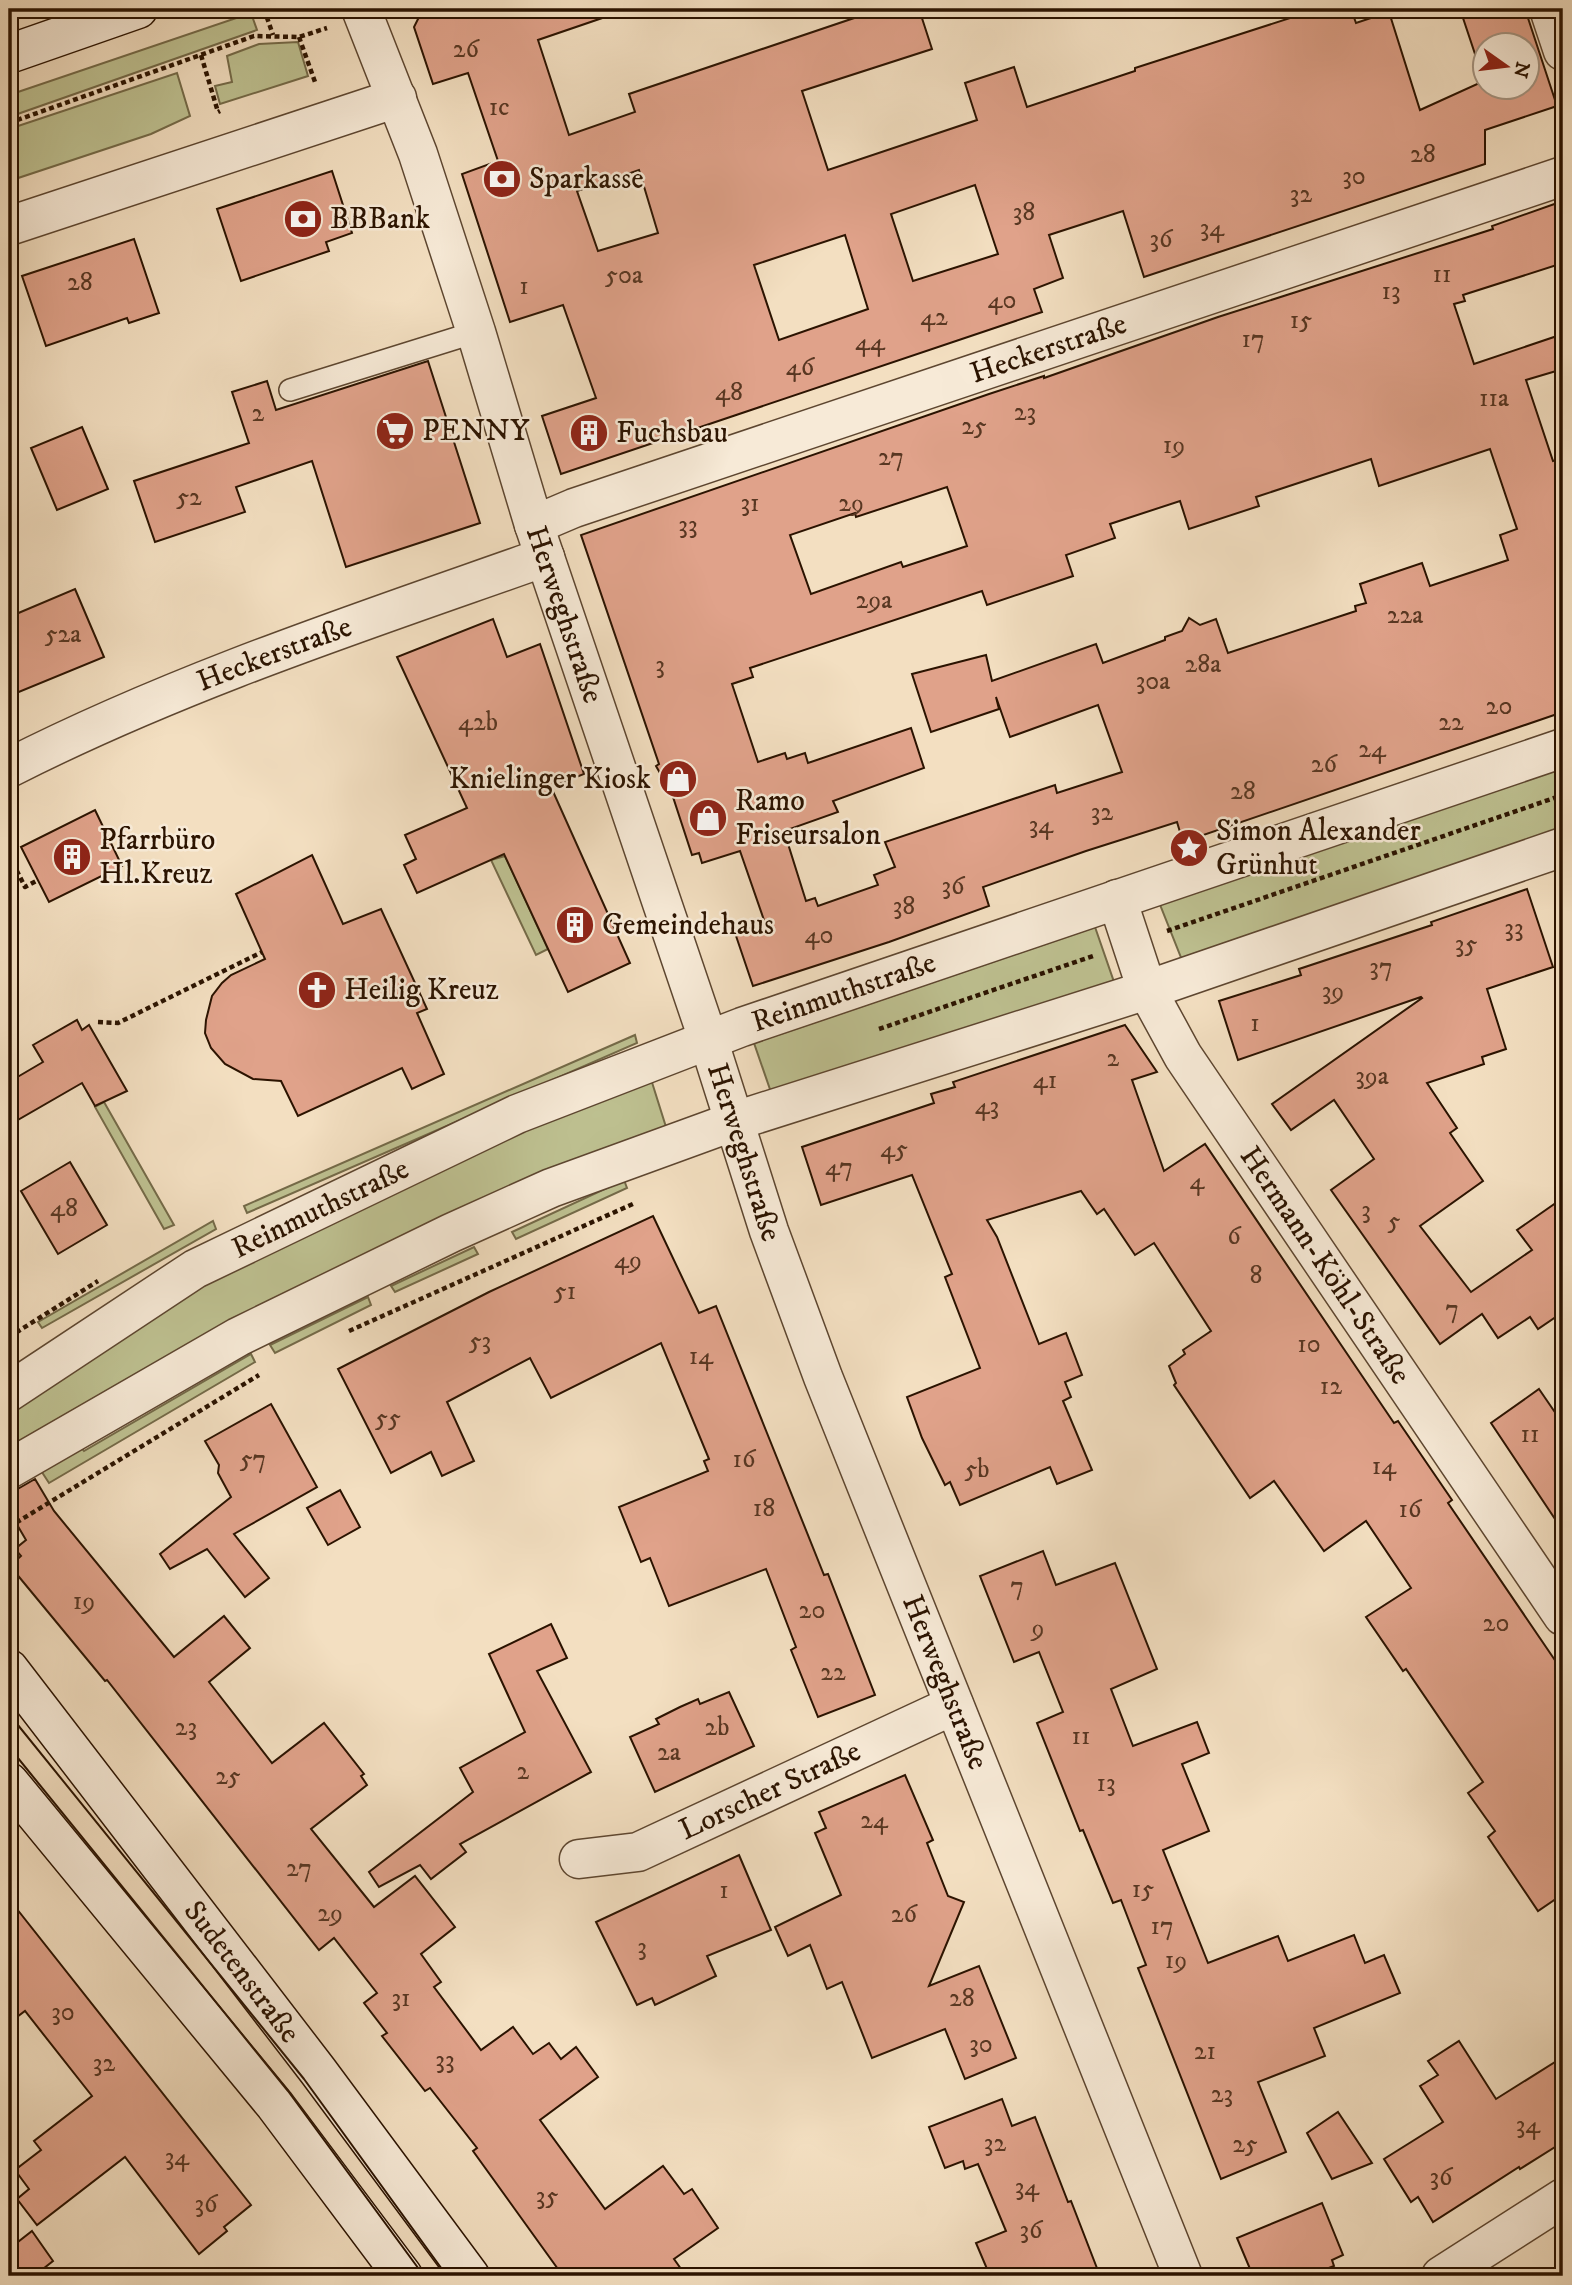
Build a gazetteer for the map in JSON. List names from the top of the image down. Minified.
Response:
{"streets":{"street":["Heckerstraße","Herweghstraße","Reinmuthstraße","Hermann-Köhl-Straße","Lorscher Straße","Sudetenstraße"]},"crossings":[["Heckerstraße","Herweghstraße"],["Herweghstraße","Reinmuthstraße"],["Herweghstraße","Lorscher Straße"],["Reinmuthstraße","Hermann-Köhl-Straße"]],"places":{"bank":["Sparkasse","BBBank"],"supermarket":["PENNY"],"building":["Fuchsbau","Pfarrbüro Hl.Kreuz","Gemeindehaus"],"shop":["Knielinger Kiosk","Ramo Friseursalon"],"place":["Simon Alexander Grünhut"],"church":["Heilig Kreuz"]},"house_numbers":["26","1c","28","30","32","38","34","36","11","50a","28","1","13","40","42","15","17","44","46","48","11a","23","2","25","19","27","52","31","29","33","29a","22a","52a","28a","3","30a","20","42b","22","24","26","28","32","34","36","38","33","40","35","37","39","1","2","39a","41","43","45","47","4","48","3","5","6","49","8","51","7","53","10","14","12","55","11","57","16","14","5b","18","16","7","19","20","20","9","22","23","2b","11","2a","2","25","13","24","27","15","1","29","26","17","3","19","31","28","30","30","21","33","32","23","34","32","25","34","36","34","35","36","36"],"north":"right"}
